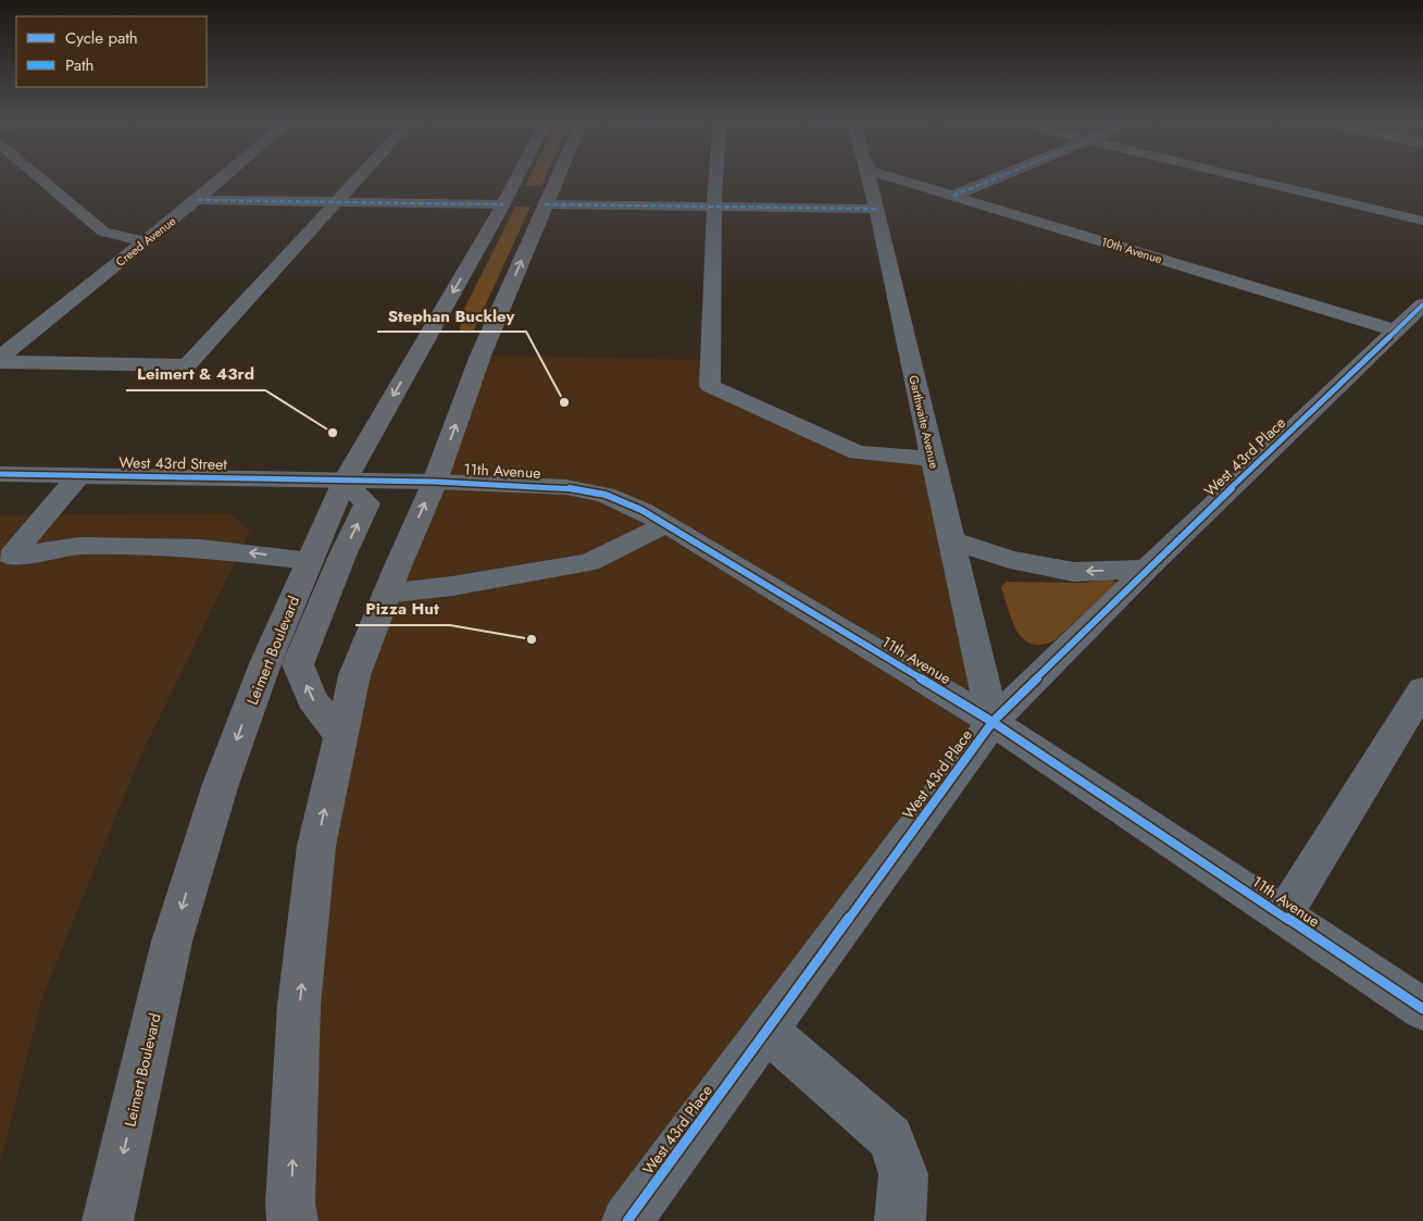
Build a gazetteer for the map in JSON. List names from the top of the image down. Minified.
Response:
{"streets":{"main road":["Leimert Boulevard"],"street":["Creed Avenue","10th Avenue","Garthwaite Avenue","West 43rd Place","West 43rd Street","11th Avenue"]},"crossings":[["10th Avenue","West 43rd Place"],["Garthwaite Avenue","West 43rd Place"],["Garthwaite Avenue","11th Avenue"],["West 43rd Place","11th Avenue"],["West 43rd Street","11th Avenue"],["West 43rd Street","Leimert Boulevard"],["11th Avenue","Leimert Boulevard"]],"places":["Stephan Buckley","Leimert & 43rd","Pizza Hut"],"legend":["Cycle path","Path"]}
